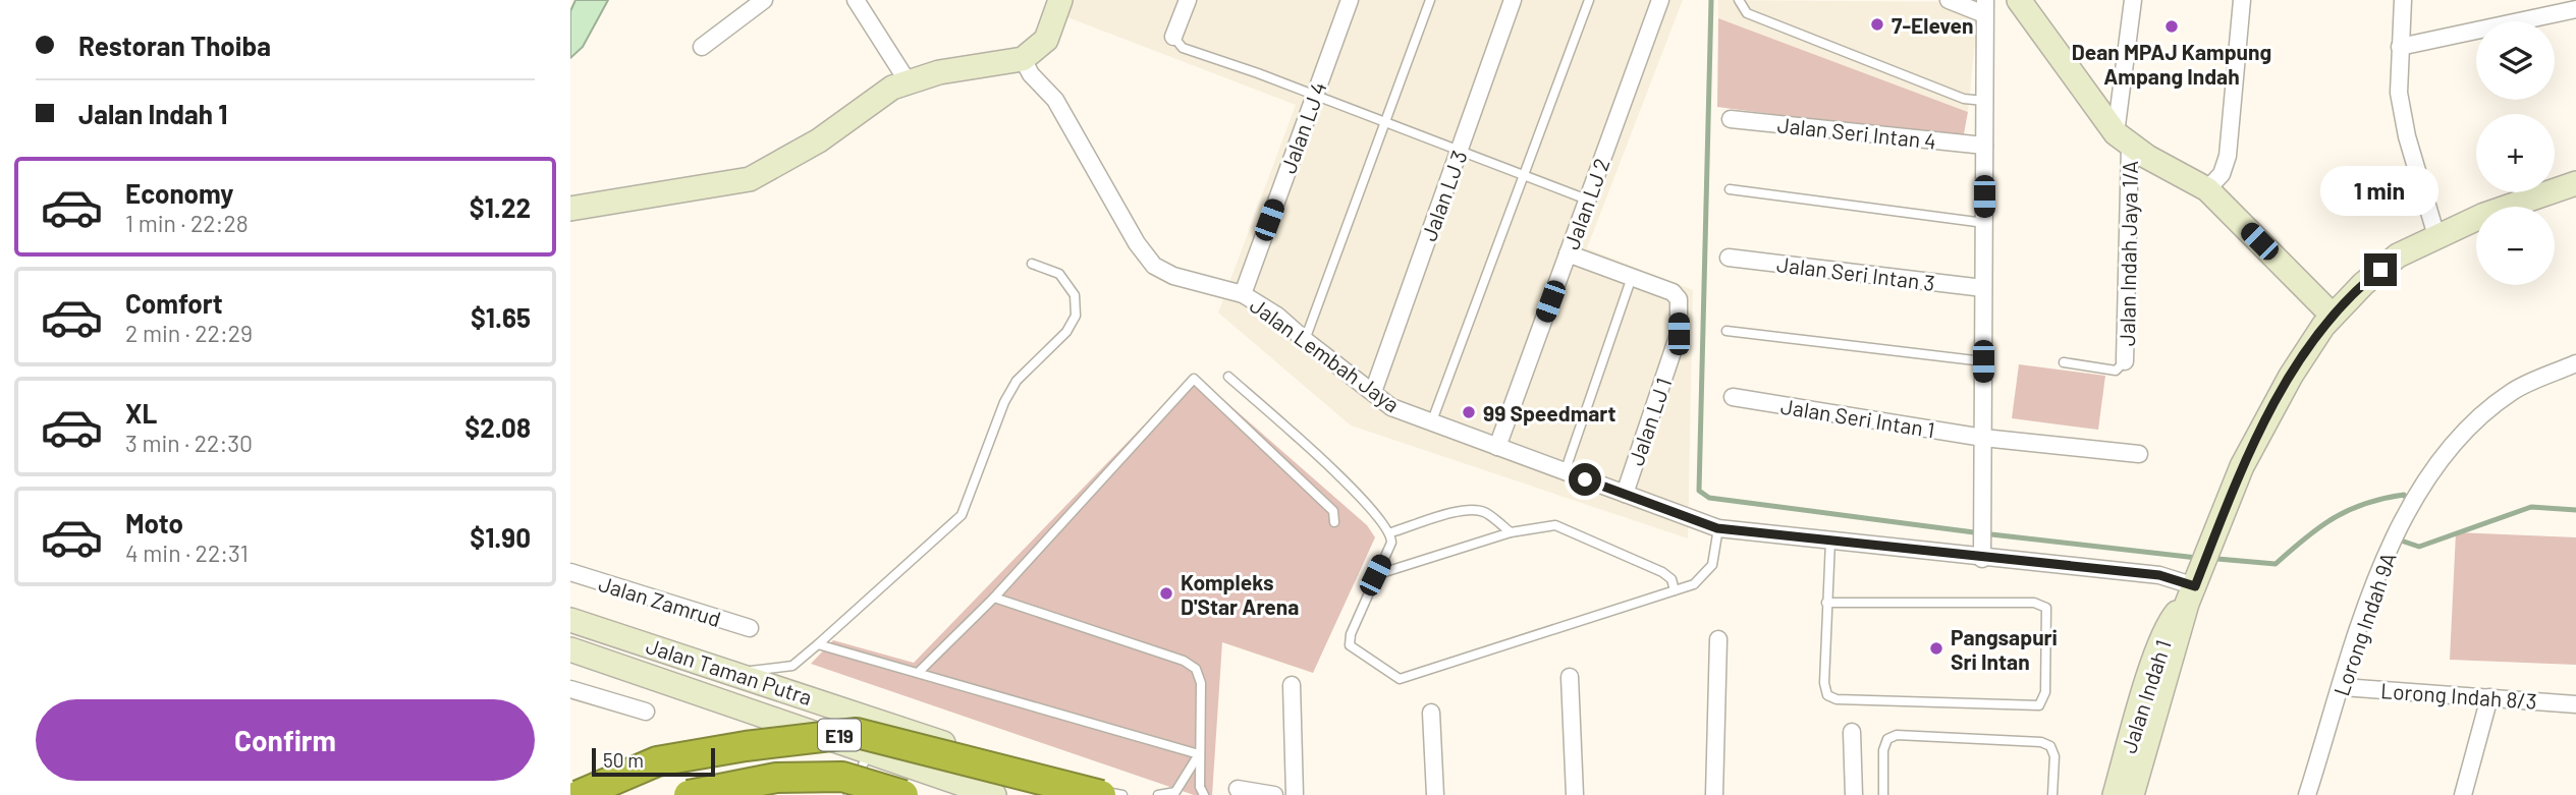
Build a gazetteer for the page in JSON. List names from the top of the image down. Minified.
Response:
{"streets":{"highway":["E19"],"street":["Jalan LJ 4","Jalan Seri Intan 4","Jalan LJ 3","Jalan LJ 2","Jalan Indah Jaya 1/A","Jalan Seri Intan 3","Jalan Lembah Jaya","Jalan Seri Intan 1","Jalan LJ 1","Jalan Zamrud","Lorong Indah 9A","Jalan Taman Putra","Lorong Indah 8/3","Jalan Indah 1"]},"crossings":[["Jalan LJ 4","Jalan Lembah Jaya"],["Jalan LJ 3","Jalan Lembah Jaya"],["Jalan LJ 2","Jalan Lembah Jaya"],["Jalan LJ 2","Jalan LJ 1"],["Jalan Lembah Jaya","Jalan LJ 1"],["Jalan Lembah Jaya","Jalan Indah 1"],["Lorong Indah 9A","Lorong Indah 8/3"]],"places":["7-Eleven","Dean MPAJ Kampung Ampang Indah","99 Speedmart","Kompleks D'Star Arena","Pangsapuri Sri Intan"],"scale_bar":"50 m","page":{"banner":["Restoran Thoiba","Jalan Indah 1"],"map_buttons":["+","−"],"list":[{"name":"Economy","note":"1 min · 22:28","value":"$1.22"},{"name":"Comfort","note":"2 min · 22:29","value":"$1.65"},{"name":"XL","note":"3 min · 22:30","value":"$2.08"},{"name":"Moto","note":"4 min · 22:31","value":"$1.90"}],"bubble":"1 min","buttons":"Confirm","scale":"50 m"}}
